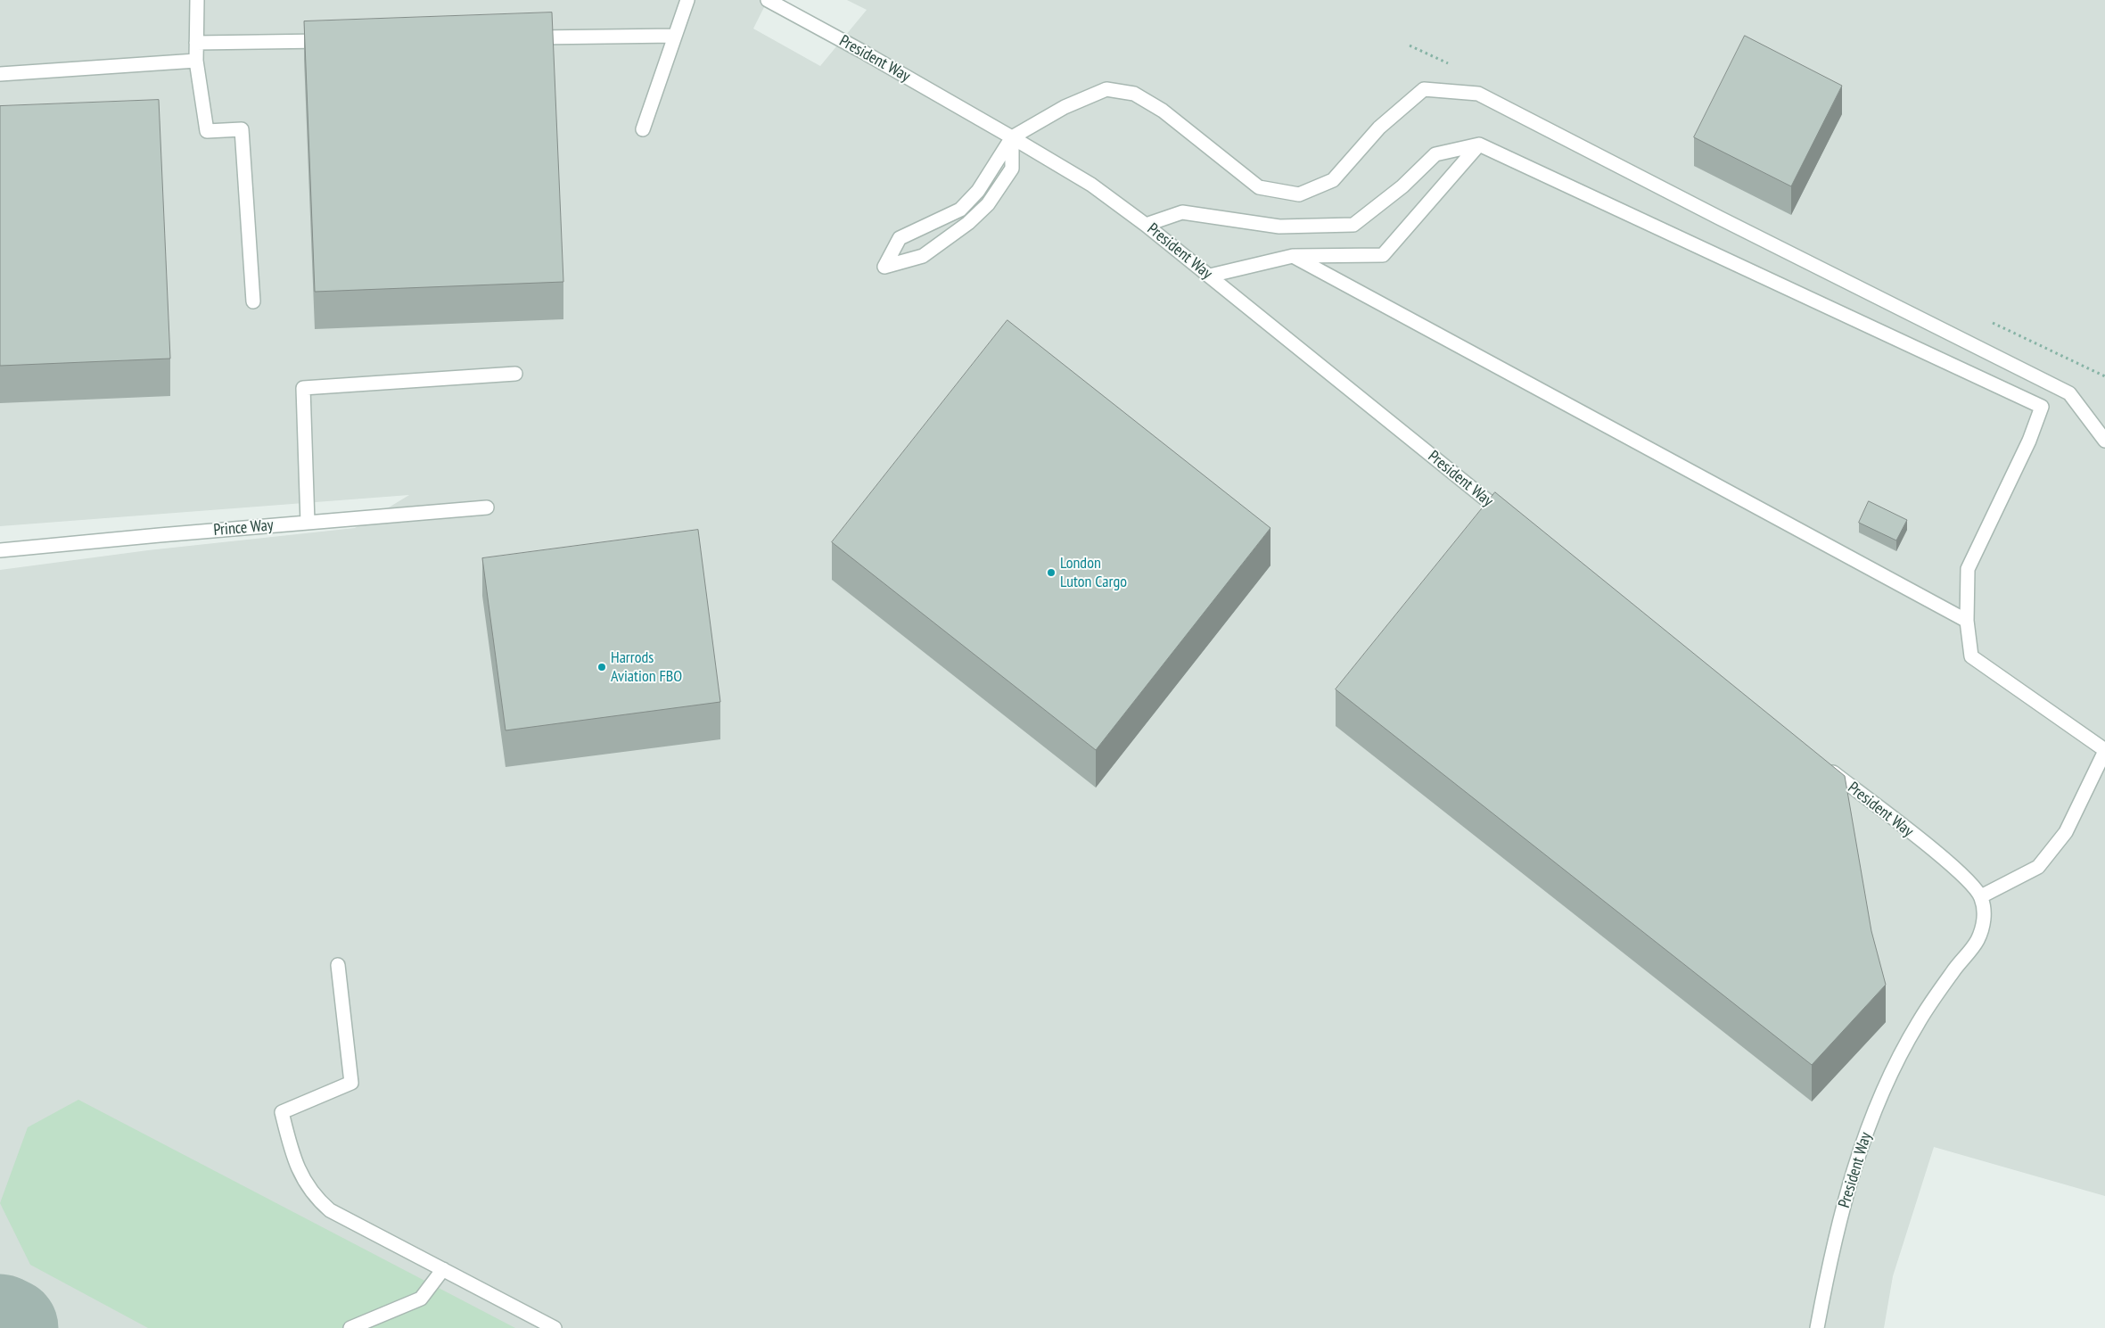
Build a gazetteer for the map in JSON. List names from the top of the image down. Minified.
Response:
{"streets":{"street":["President Way","Prince Way"]},"places":["London Luton Cargo","Harrods Aviation FBO"]}
